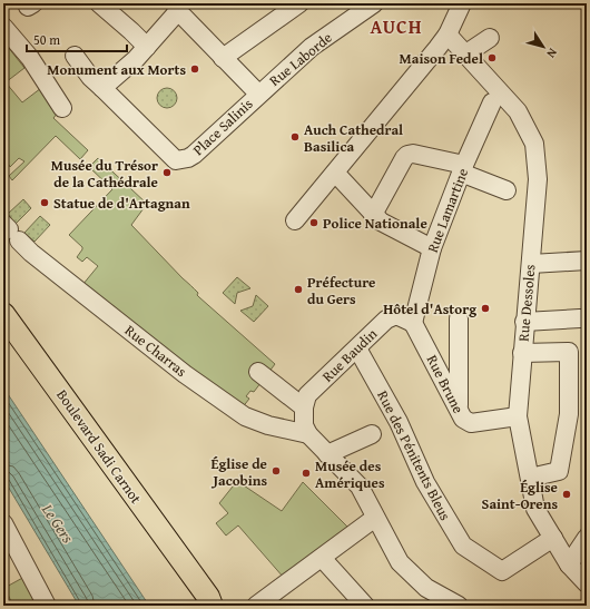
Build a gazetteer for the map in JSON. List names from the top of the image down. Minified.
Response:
{"streets":{"main road":["Boulevard Sadi Carnot"],"street":["Rue Laborde","Place Salinis","Rue Lamartine","Rue Dessoles","Rue Charras","Rue Baudin","Rue Brune","Rue des Pénitents Bleus"]},"crossings":[["Rue Laborde","Place Salinis"],["Rue Lamartine","Rue Baudin"],["Rue Lamartine","Rue Brune"],["Rue Dessoles","Rue Brune"],["Rue Dessoles","Rue des Pénitents Bleus"],["Rue Baudin","Rue Brune"],["Rue Baudin","Rue des Pénitents Bleus"]],"districts":["AUCH"],"water":["Le Gers"],"places":["Maison Fedel","Monument aux Morts","Auch Cathedral Basilica","Musée du Trésor de la Cathédrale","Statue de d'Artagnan","Police Nationale","Préfecture du Gers","Hôtel d'Astorg","Église de Jacobins","Musée des Amériques","Église Saint-Orens"],"scale_bar":"50 m","north":"bottom right"}
